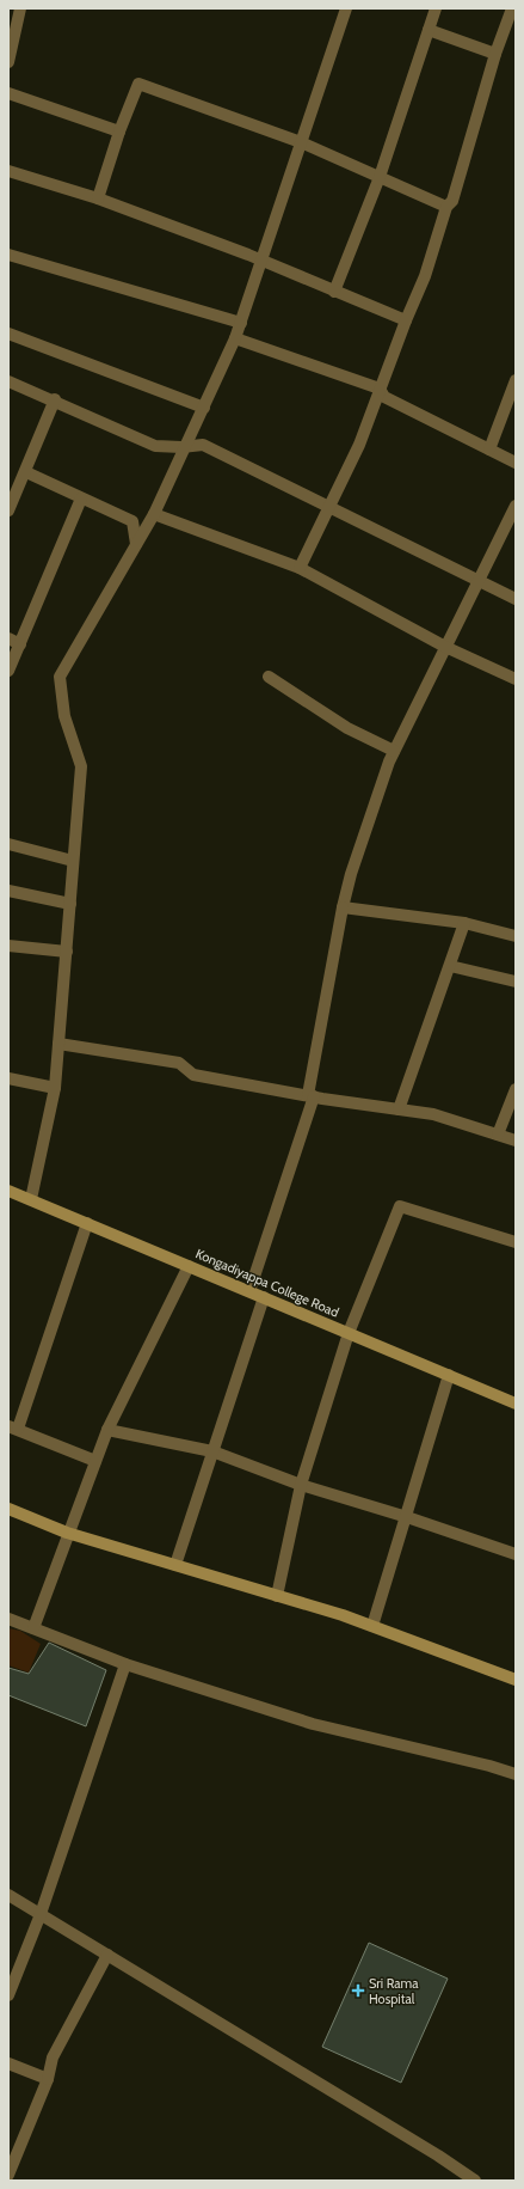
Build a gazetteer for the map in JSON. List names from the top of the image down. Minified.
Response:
{"streets":{"street":["Kongadiyappa College Road"]},"places":{"health":["Sri Rama Hospital"]}}
